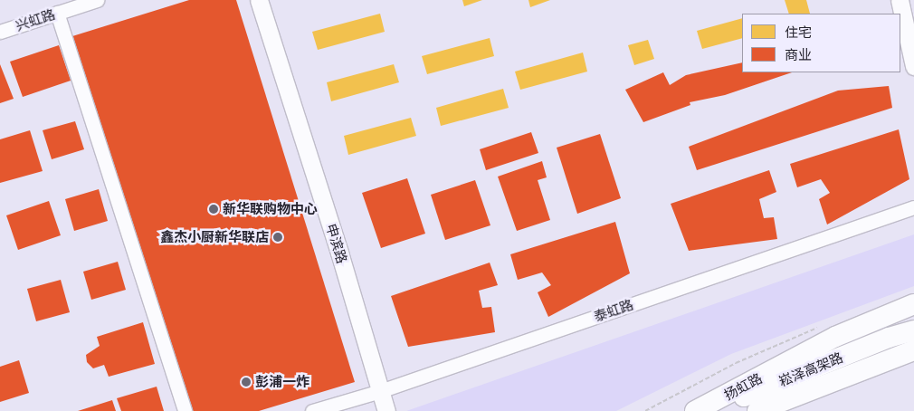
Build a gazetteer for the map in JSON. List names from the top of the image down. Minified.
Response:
{"streets":{"highway":["崧泽高架路"],"main road":["申滨路","扬虹路"],"street":["兴虹路","泰虹路"]},"crossings":[["申滨路","泰虹路"]],"places":["新华联购物中心","鑫杰小厨新华联店","彭浦一炸"],"legend":["住宅","商业"]}
